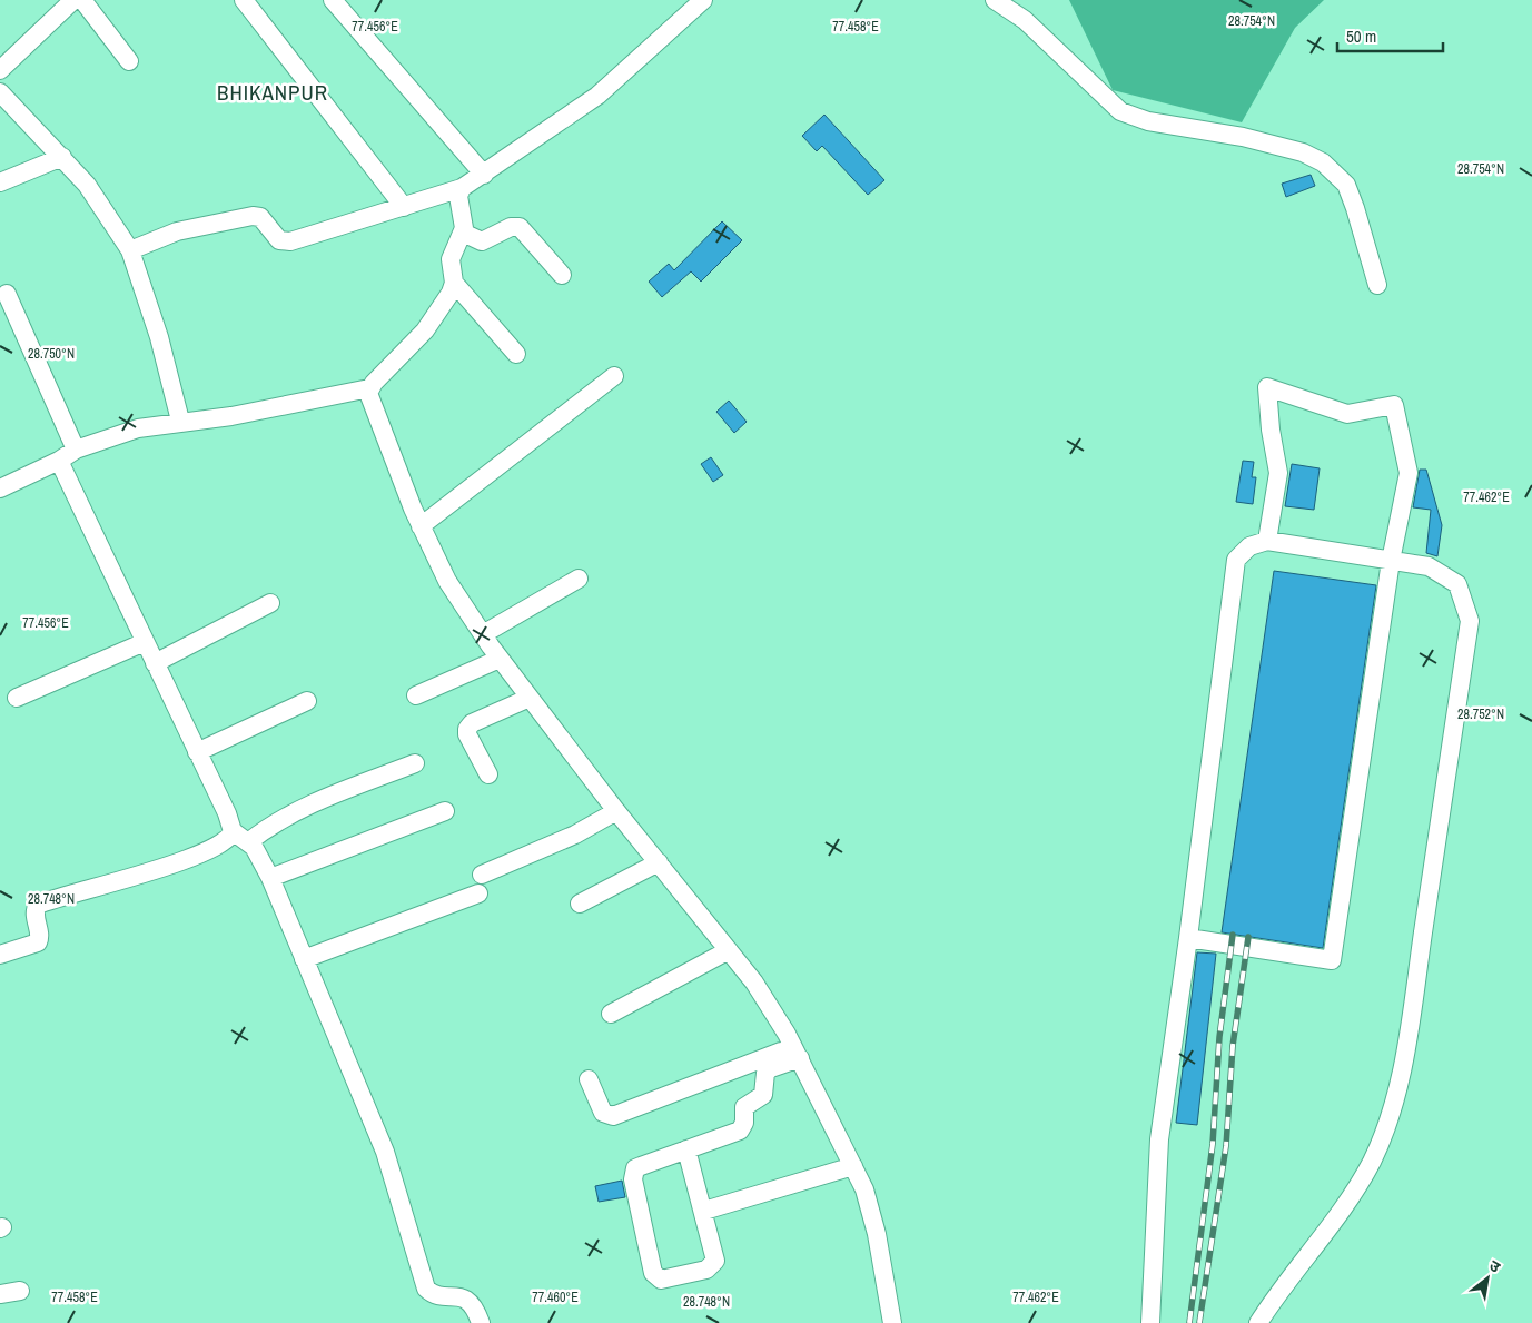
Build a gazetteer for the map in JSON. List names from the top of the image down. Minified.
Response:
{"districts":["BHIKANPUR"],"scale_bar":"50 m","north":"top right","coordinates":["28.754°N","77.456°E","77.458°E","28.750°N","77.462°E","28.752°N","28.748°N","77.460°E"]}
